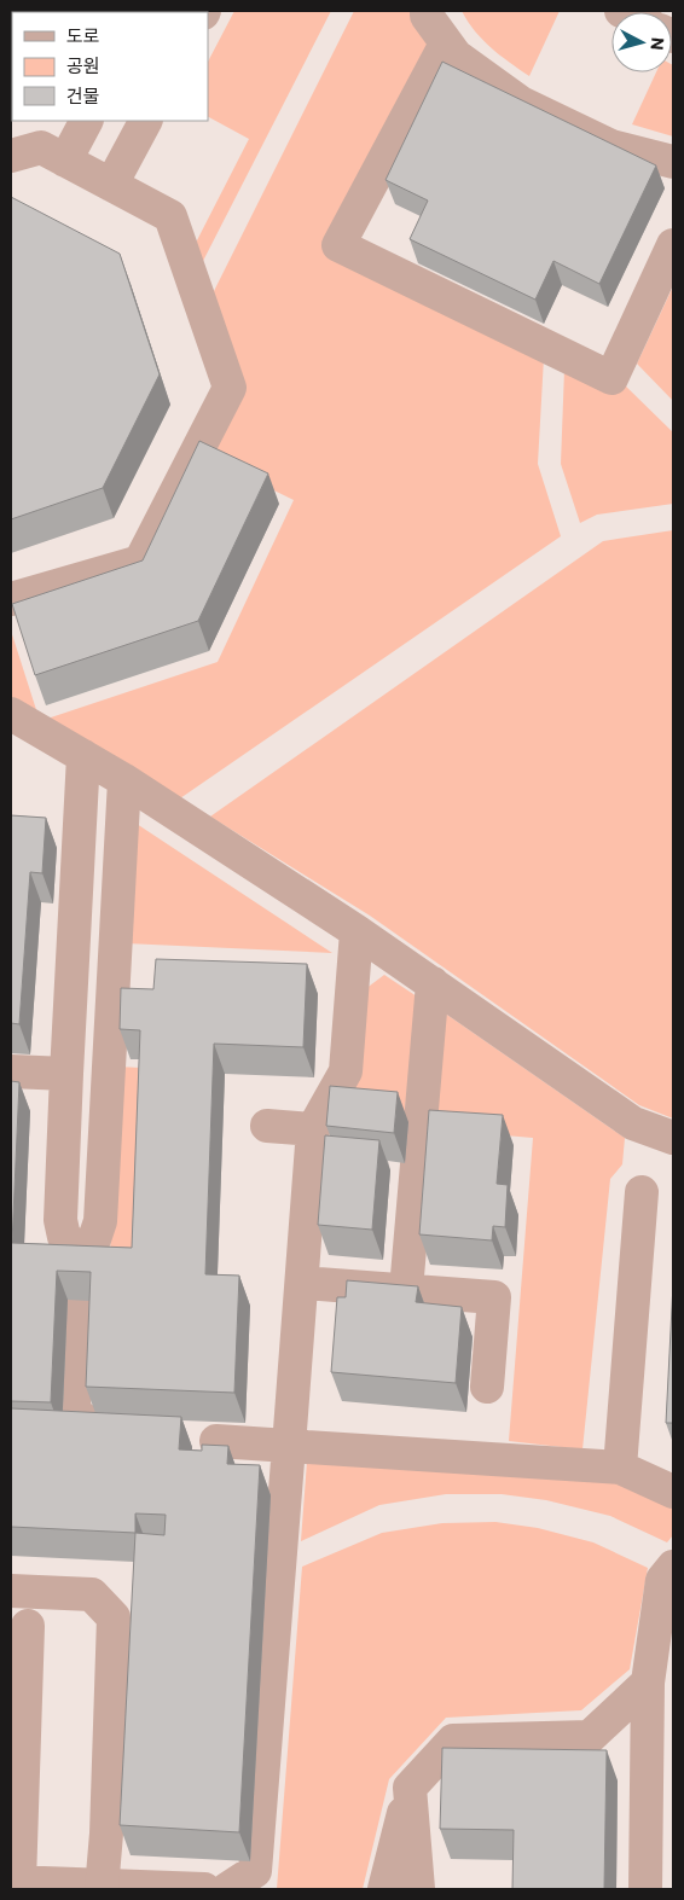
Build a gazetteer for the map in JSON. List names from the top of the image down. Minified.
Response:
{"legend":["도로","공원","건물"],"north":"right"}
